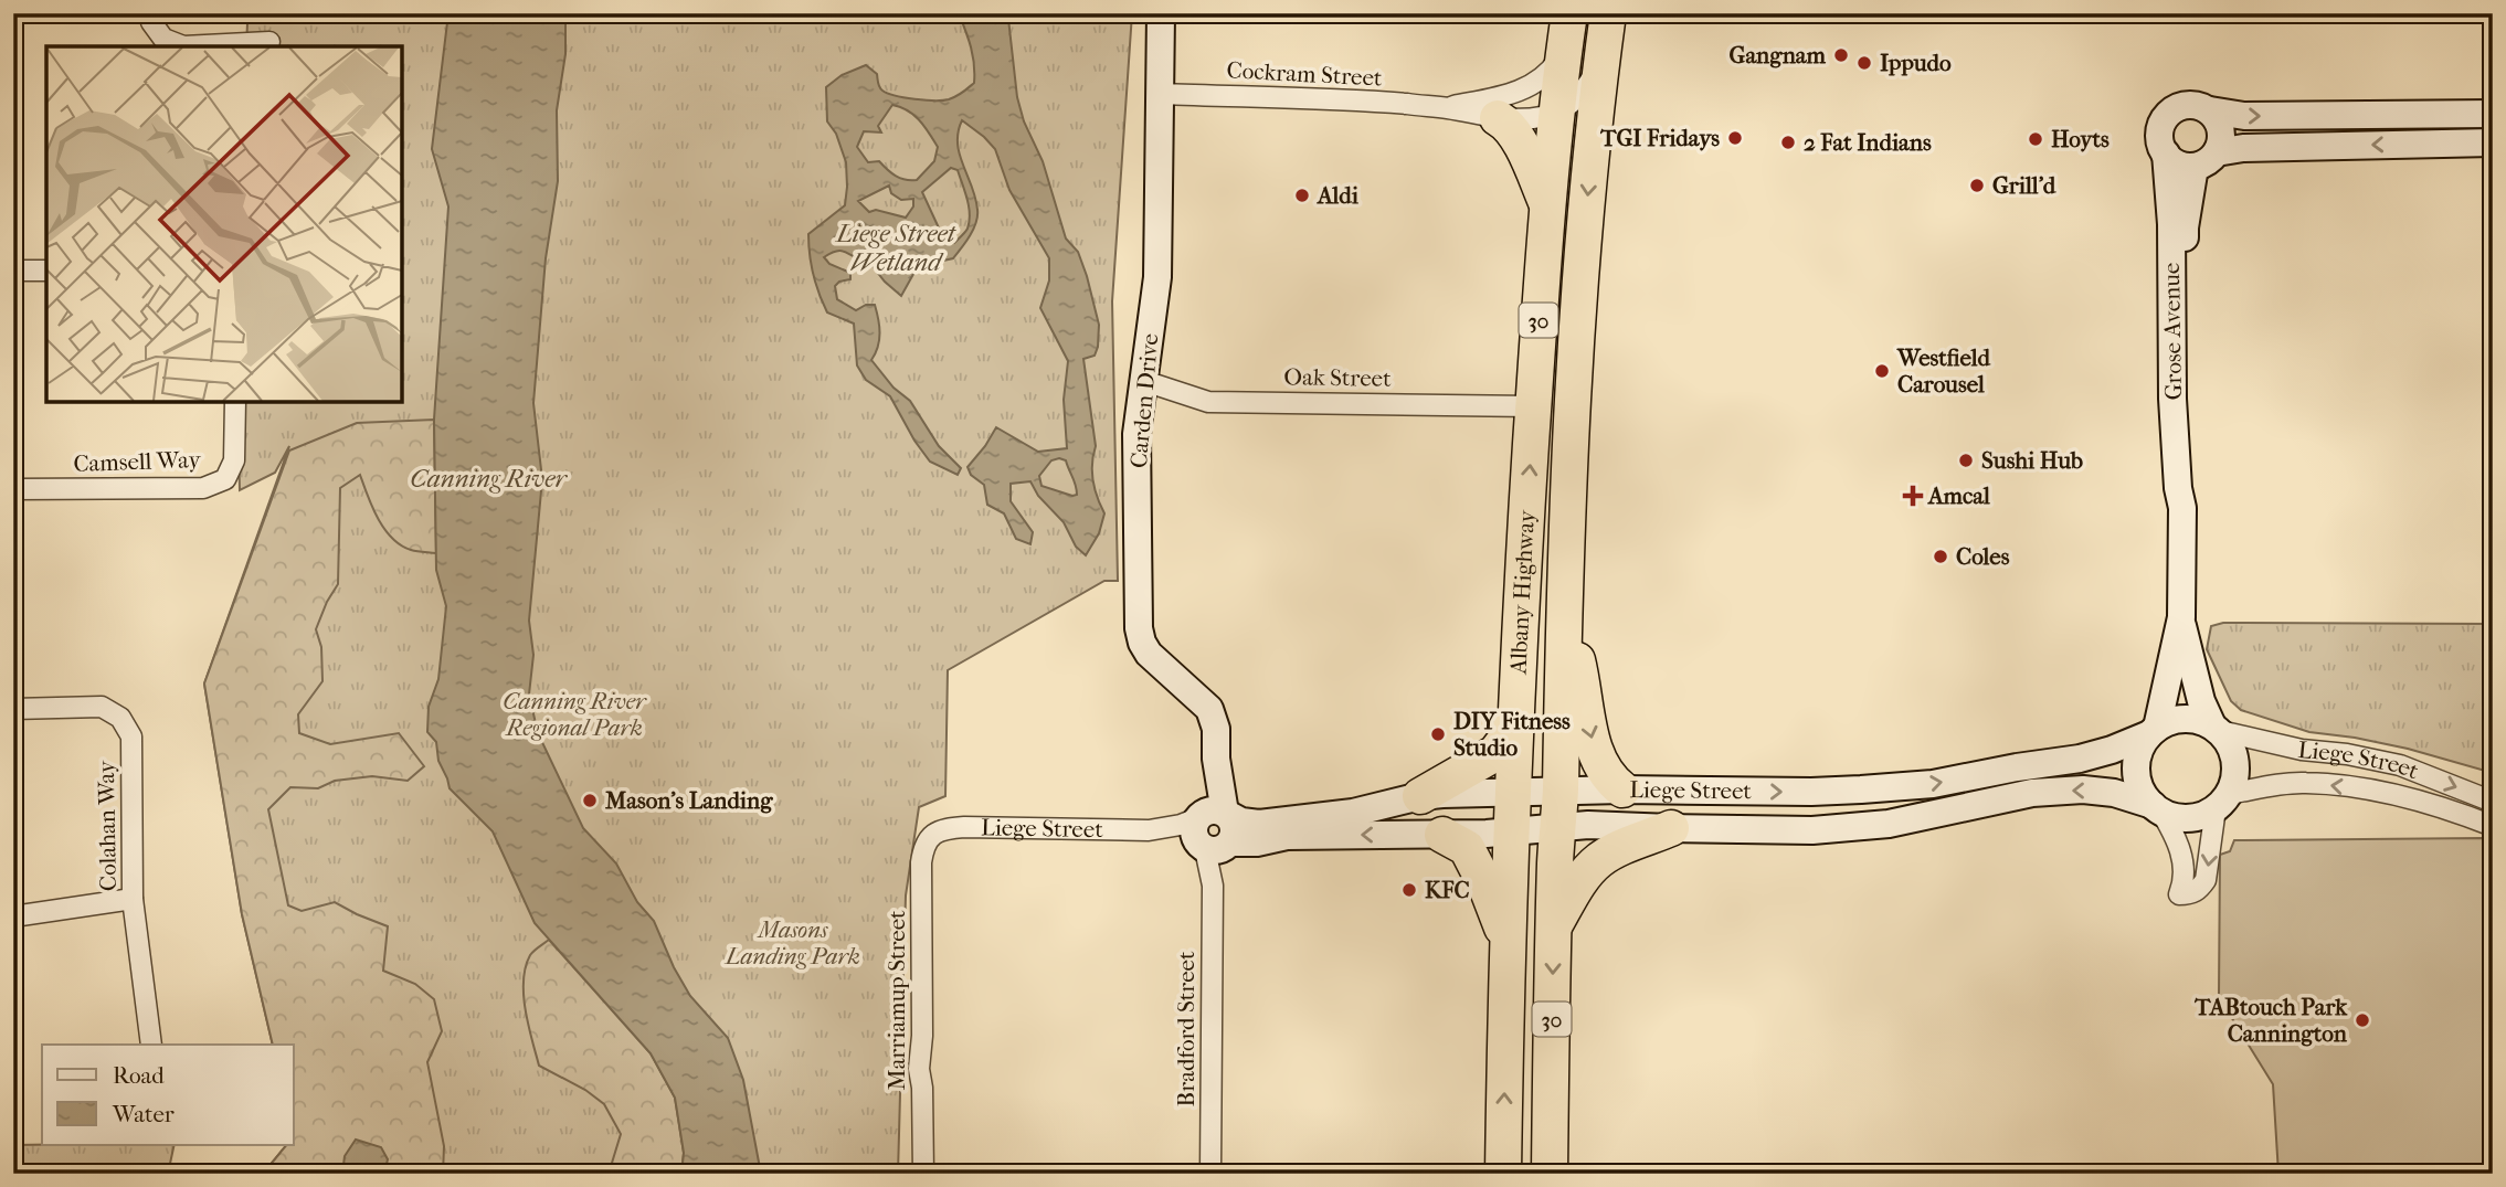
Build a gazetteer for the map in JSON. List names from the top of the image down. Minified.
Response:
{"streets":{"highway":["30","Albany Highway"],"street":["Cockram Street","Grose Avenue","Oak Street","Carden Drive","Camsell Way","Liege Street","Colahan Way","Marriamup Street","Bradford Street"]},"crossings":[["Cockram Street","Carden Drive"],["Cockram Street","Albany Highway"],["Grose Avenue","Liege Street"],["Oak Street","Carden Drive"],["Oak Street","Albany Highway"],["Carden Drive","Liege Street"],["Carden Drive","Bradford Street"],["Albany Highway","Liege Street"],["Liege Street","Marriamup Street"],["Liege Street","Bradford Street"]],"water":["Liege Street Wetland","Canning River"],"parks":["Canning River Regional Park","Masons Landing Park"],"places":{"other":["Gangnam","Ippudo","TGI Fridays","Hoyts","2 Fat Indians","Grill'd","Aldi","Westfield Carousel","Sushi Hub","Coles","DIY Fitness Studio","Mason's Landing","KFC","TABtouch Park Cannington"],"health":["Amcal"]},"legend":["Road","Water"]}
